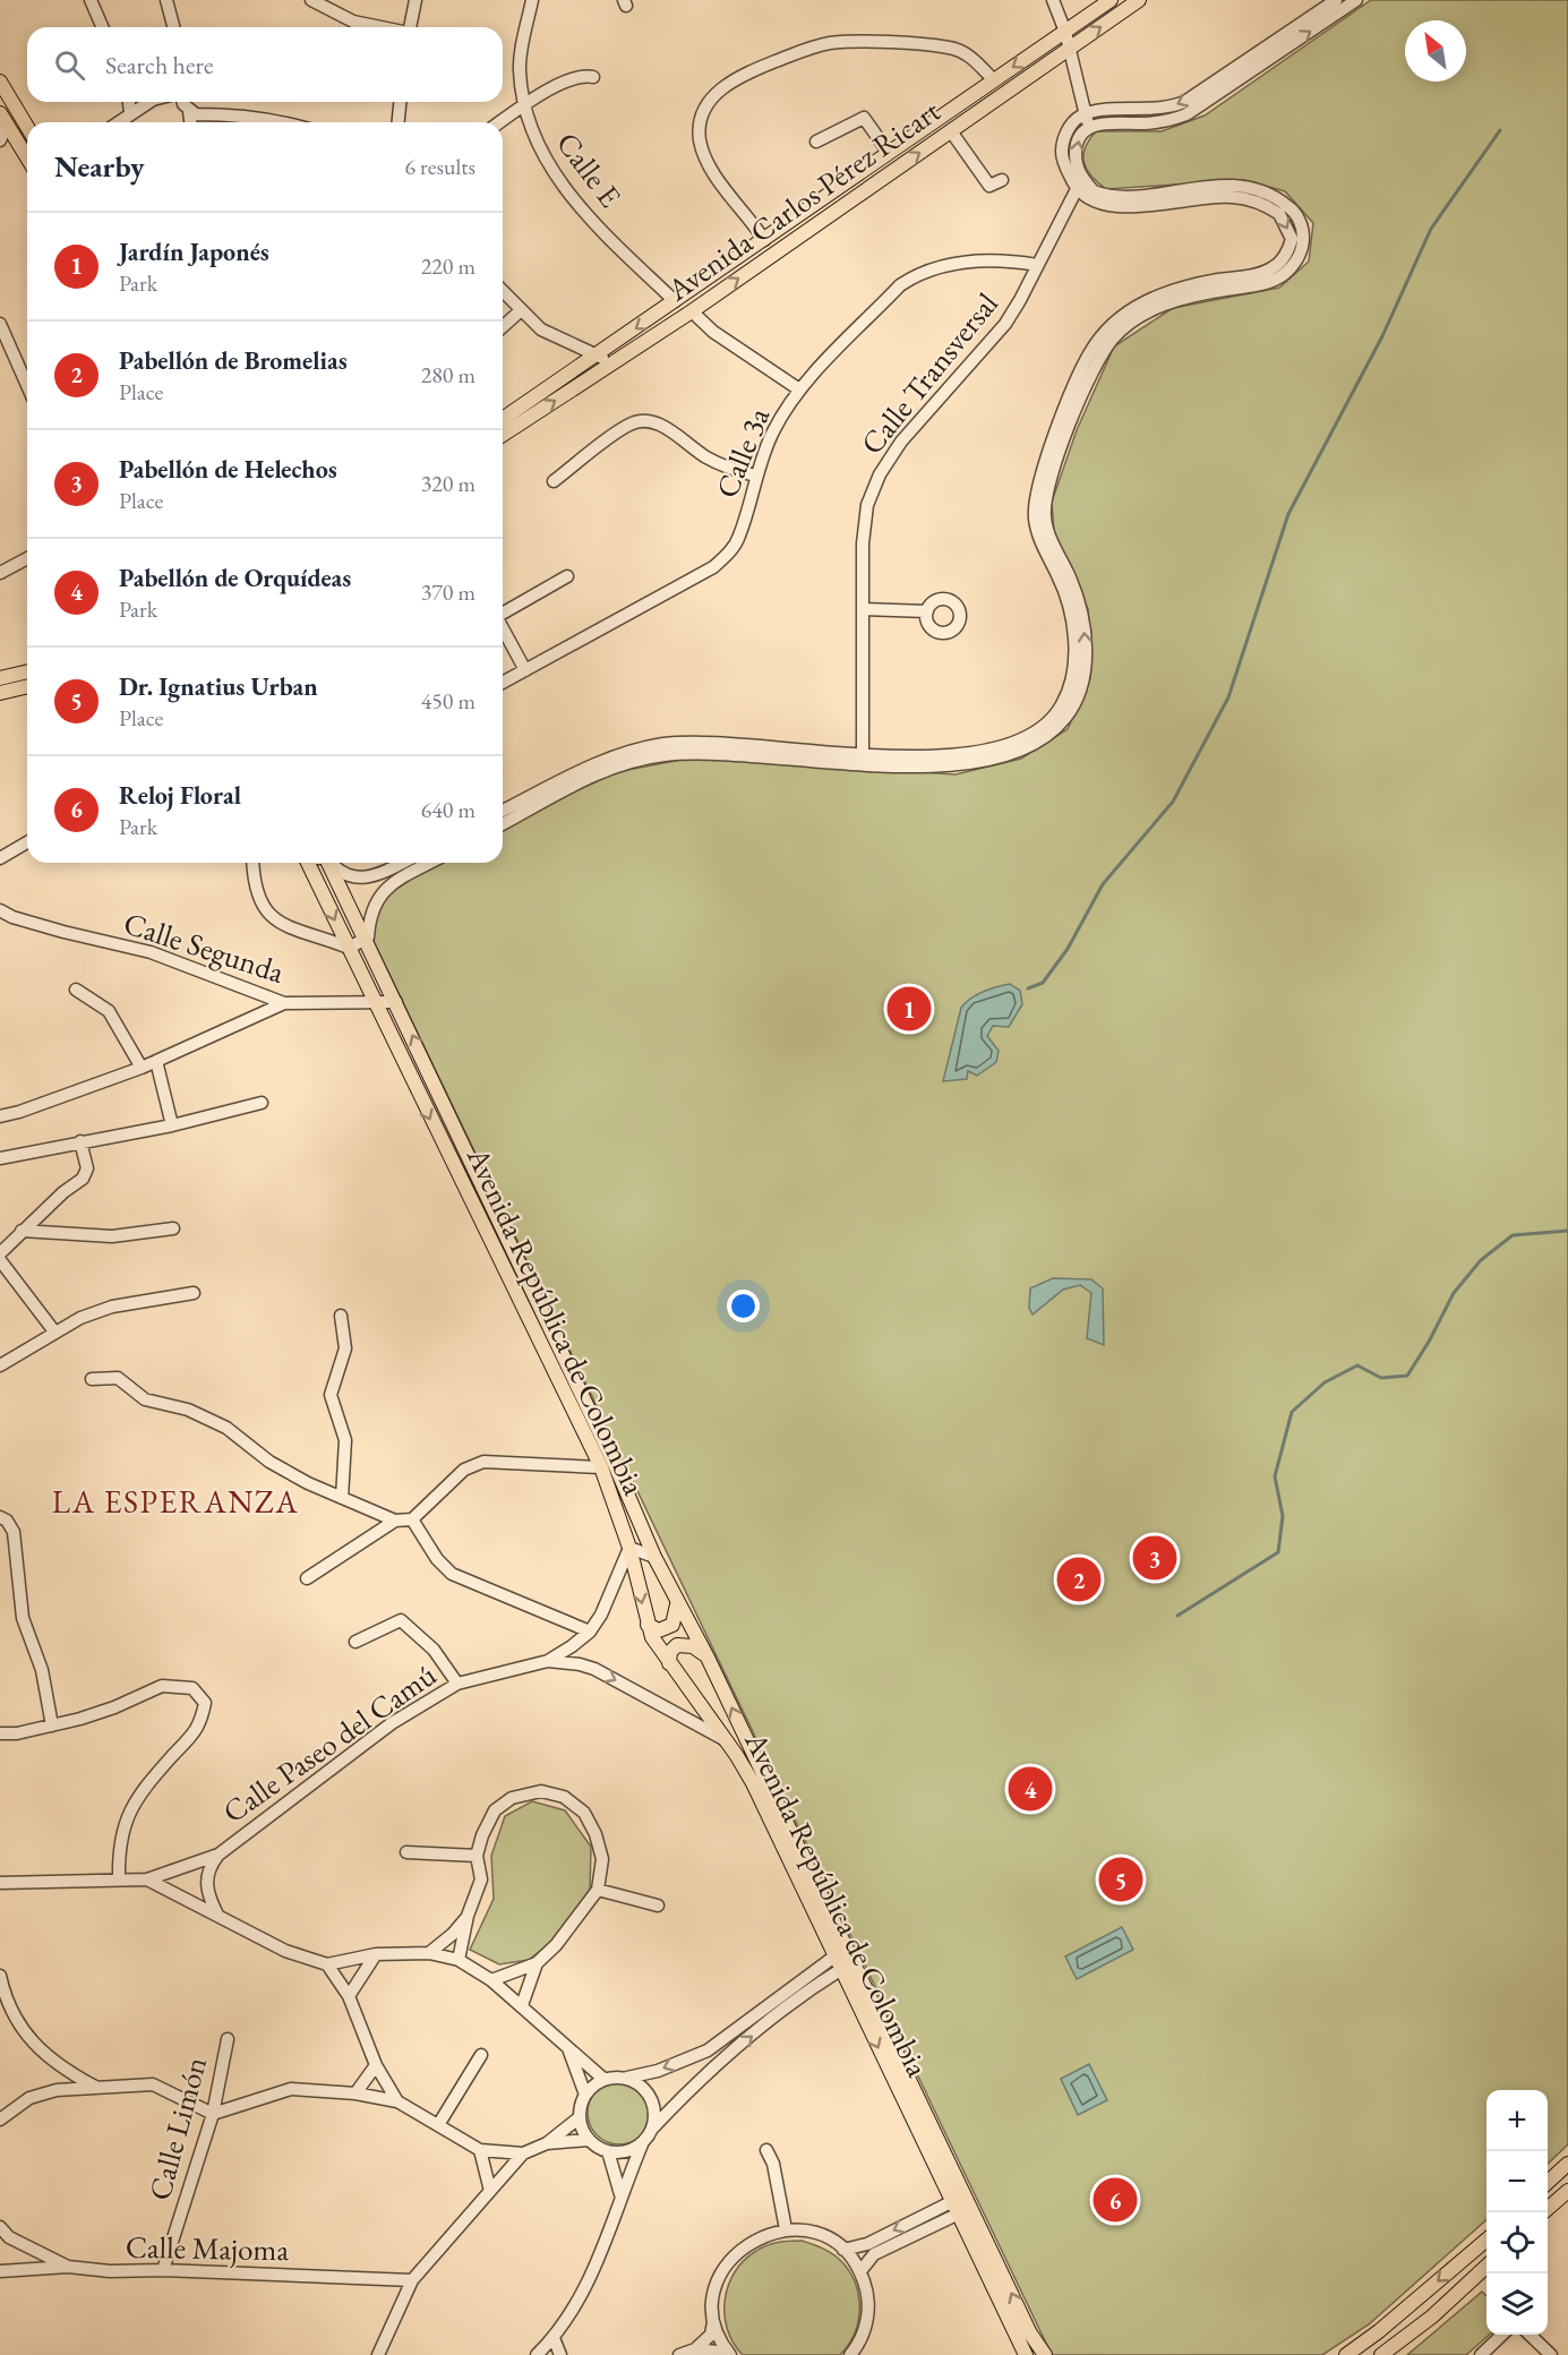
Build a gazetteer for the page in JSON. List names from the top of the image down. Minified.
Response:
{"streets":{"main road":["Avenida Carlos Pérez Ricart","Avenida República de Colombia"],"street":["Calle E","Calle Transversal","Calle 3a","Calle Segunda","Calle Paseo del Camú","Calle Limón","Calle Majoma"]},"crossings":[["Calle E","Avenida Carlos Pérez Ricart"],["Calle Transversal","Calle 3a"],["Calle Segunda","Avenida República de Colombia"],["Avenida República de Colombia","Calle Paseo del Camú"],["Calle Limón","Calle Majoma"]],"districts":["LA ESPERANZA"],"north":"top left","page":{"search":"Search here","heading":["Nearby","6 results"],"list":[{"mark":"1","name":"Jardín Japonés","note":"Park","value":"220 m"},{"mark":"2","name":"Pabellón de Bromelias","note":"Place","value":"280 m"},{"mark":"3","name":"Pabellón de Helechos","note":"Place","value":"320 m"},{"mark":"4","name":"Pabellón de Orquídeas","note":"Park","value":"370 m"},{"mark":"5","name":"Dr. Ignatius Urban","note":"Place","value":"450 m"},{"mark":"6","name":"Reloj Floral","note":"Park","value":"640 m"}],"pins":["1","3","2","4","5","6"],"map_buttons":["+","−"]}}
